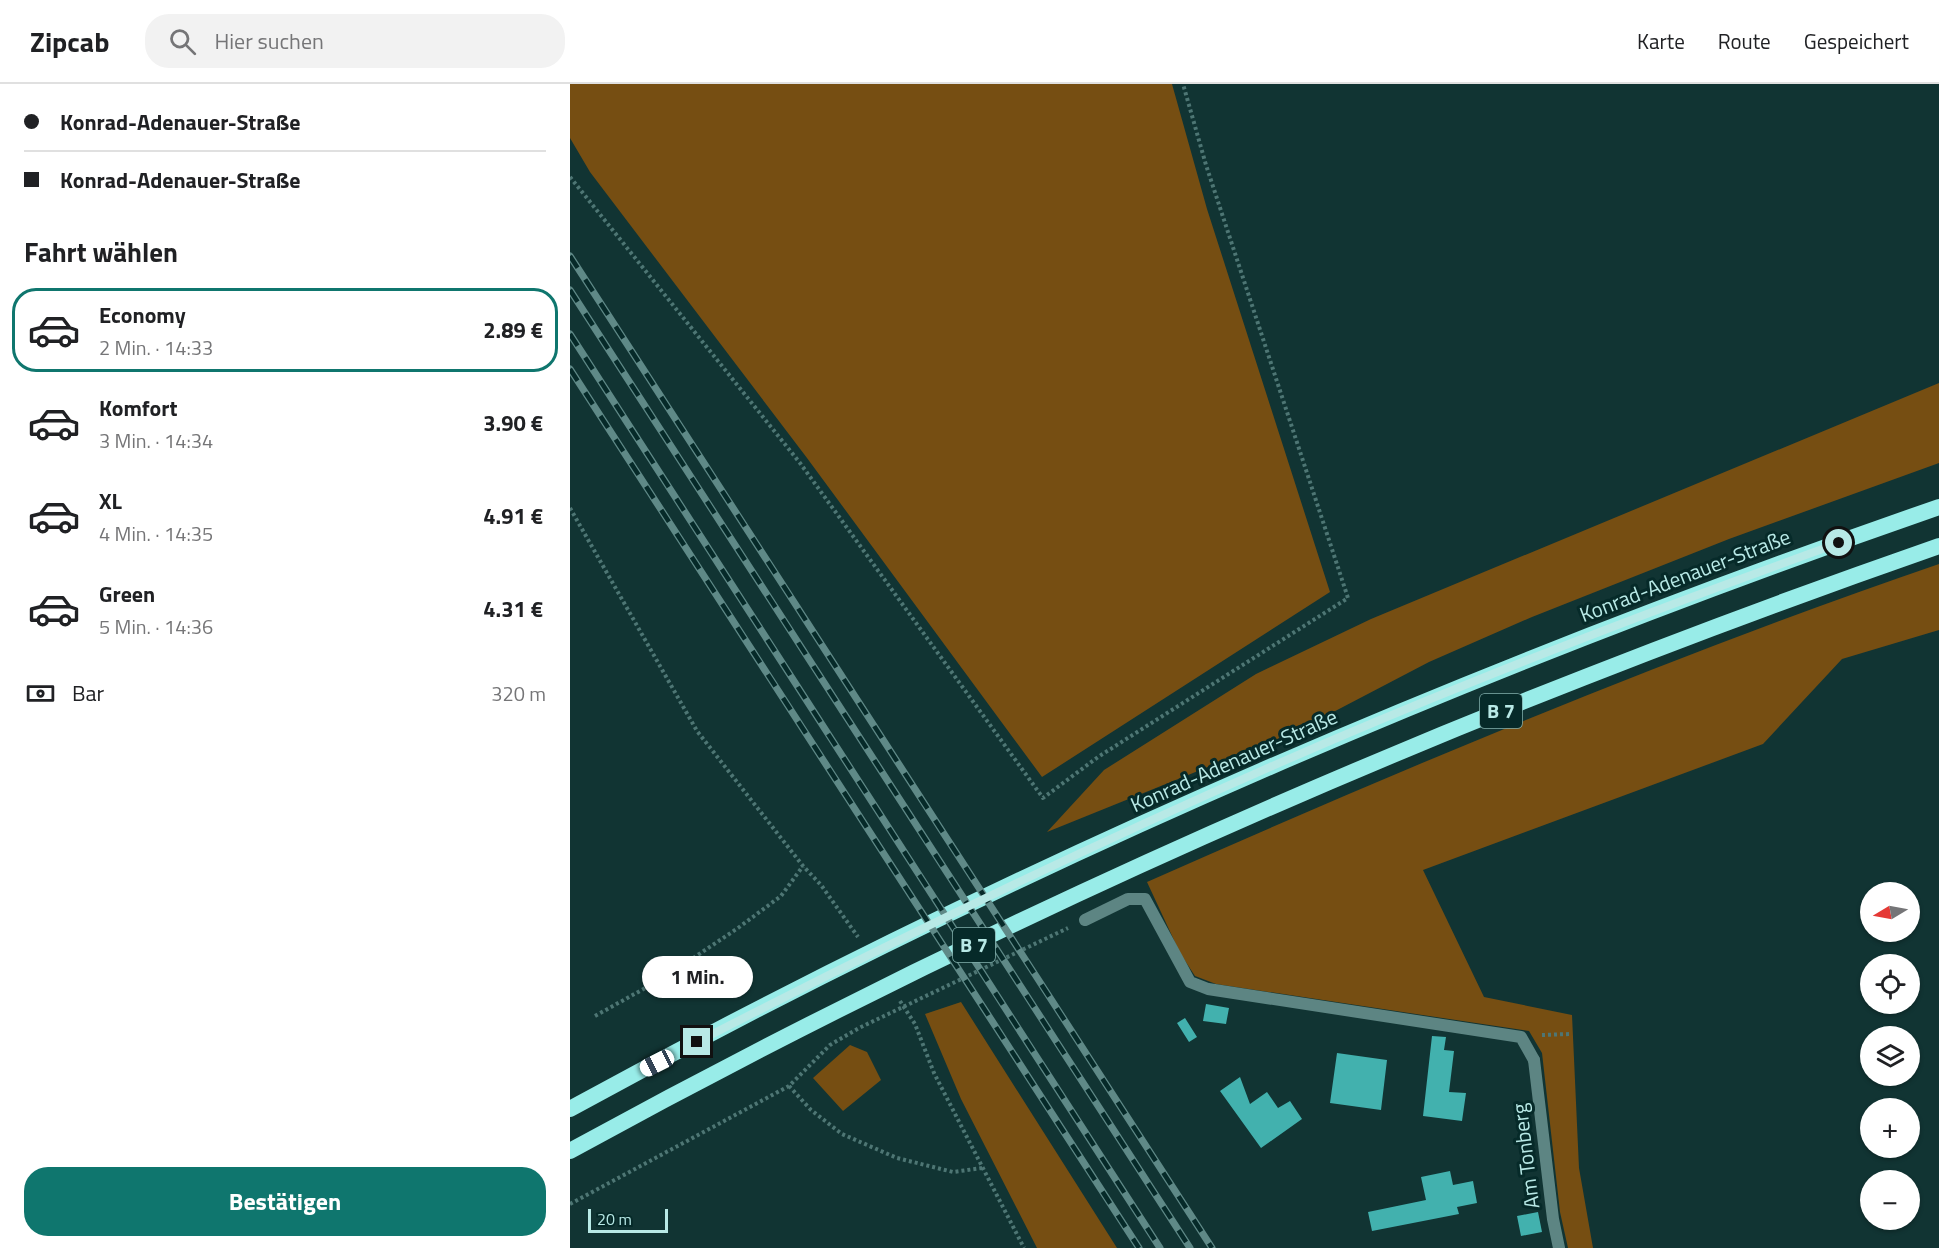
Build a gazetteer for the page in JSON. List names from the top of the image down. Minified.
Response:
{"streets":{"highway":["Konrad-Adenauer-Straße","B 7"],"street":["Am Tonberg"]},"scale_bar":"20 m","north":"left","page":{"header":"Zipcab","search":"Hier suchen","nav":["Karte","Route","Gespeichert"],"banner":["Konrad-Adenauer-Straße","Konrad-Adenauer-Straße"],"heading":"Fahrt wählen","list":[{"name":"Economy","note":"2 Min. · 14:33","value":"2.89 €"},{"name":"Komfort","note":"3 Min. · 14:34","value":"3.90 €"},{"name":"XL","note":"4 Min. · 14:35","value":"4.91 €"},{"name":"Green","note":"5 Min. · 14:36","value":"4.31 €"}],"pay":["Bar","320 m"],"map_buttons":["+","−"],"bubble":"1 Min.","buttons":"Bestätigen","scale":"20 m"}}
